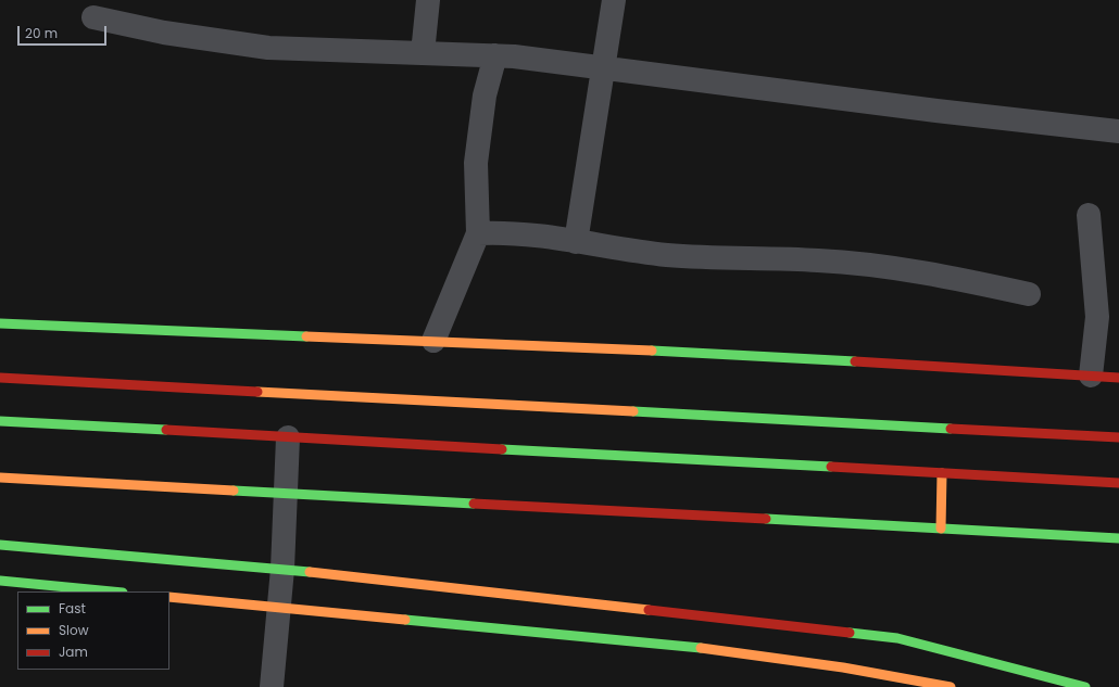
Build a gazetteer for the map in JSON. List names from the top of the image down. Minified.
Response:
{"legend":["Fast","Slow","Jam"],"scale_bar":"20 m"}
